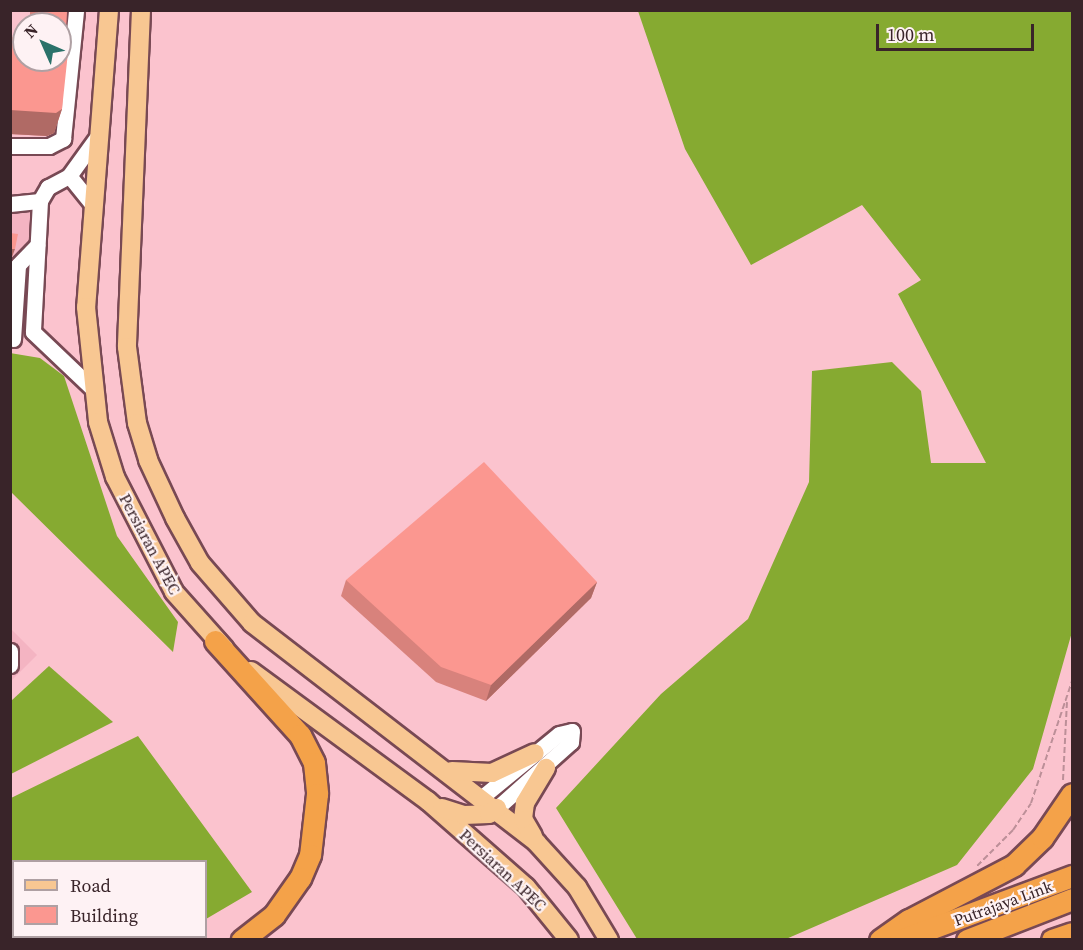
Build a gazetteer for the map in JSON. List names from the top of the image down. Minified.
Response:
{"streets":{"highway":["Putrajaya Link"],"main road":["Persiaran APEC"]},"legend":["Road","Building"],"scale_bar":"100 m","north":"top left"}
